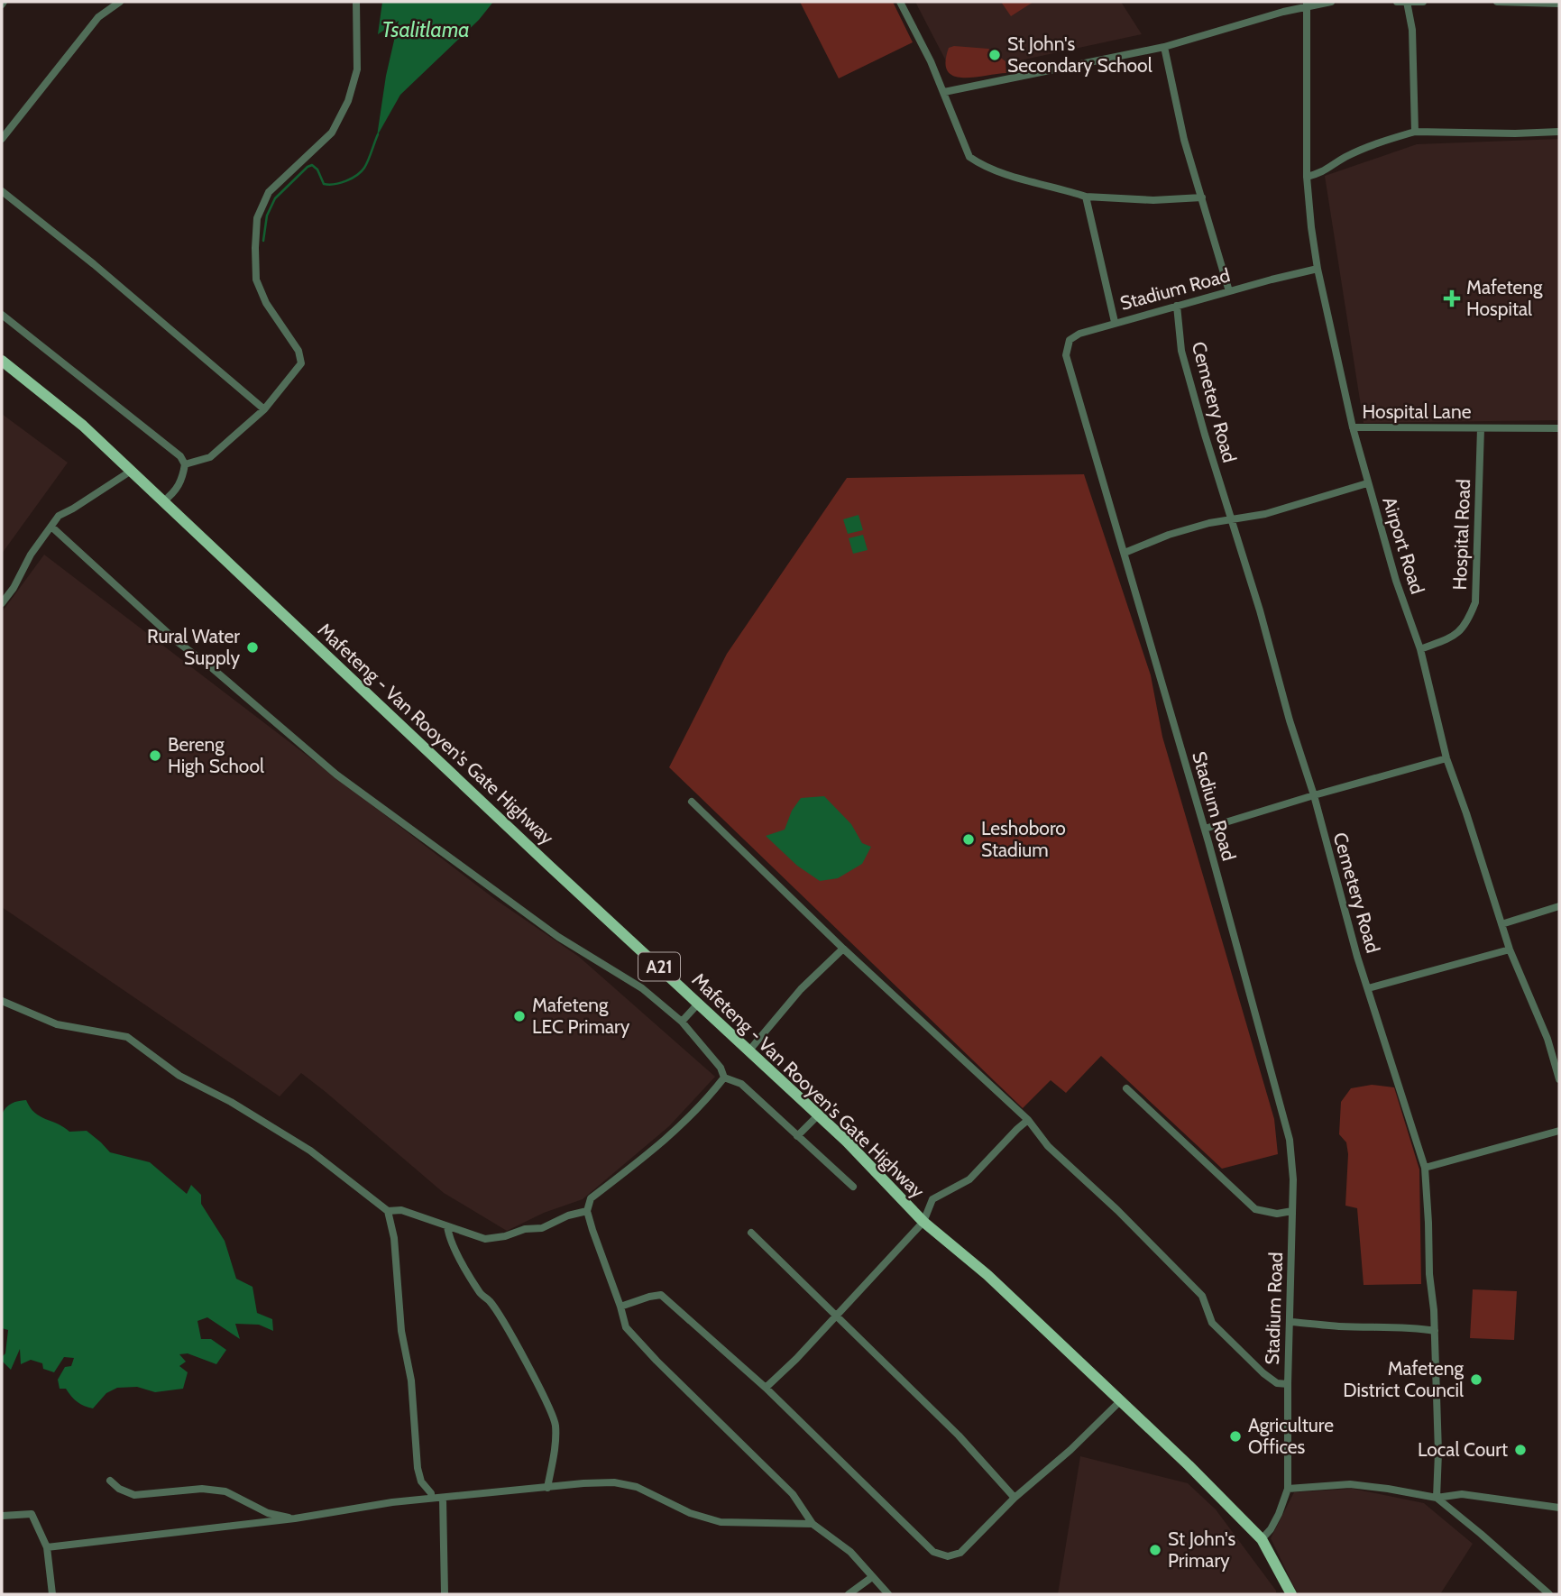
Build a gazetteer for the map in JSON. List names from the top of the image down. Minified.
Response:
{"streets":{"main road":["Mafeteng - Van Rooyen's Gate Highway","A21"],"street":["Stadium Road","Cemetery Road","Hospital Lane","Hospital Road","Airport Road"]},"crossings":[["Stadium Road","Cemetery Road"],["Stadium Road","Airport Road"],["Stadium Road","Mafeteng - Van Rooyen's Gate Highway"],["Hospital Lane","Hospital Road"],["Hospital Lane","Airport Road"],["Hospital Road","Airport Road"]],"water":["Tsalitlama"],"places":{"other":["St John's Secondary School","Rural Water Supply","Bereng High School","Leshoboro Stadium","Mafeteng LEC Primary","Mafeteng District Council","Agriculture Offices","Local Court","St John's Primary"],"health":["Mafeteng Hospital"]}}
